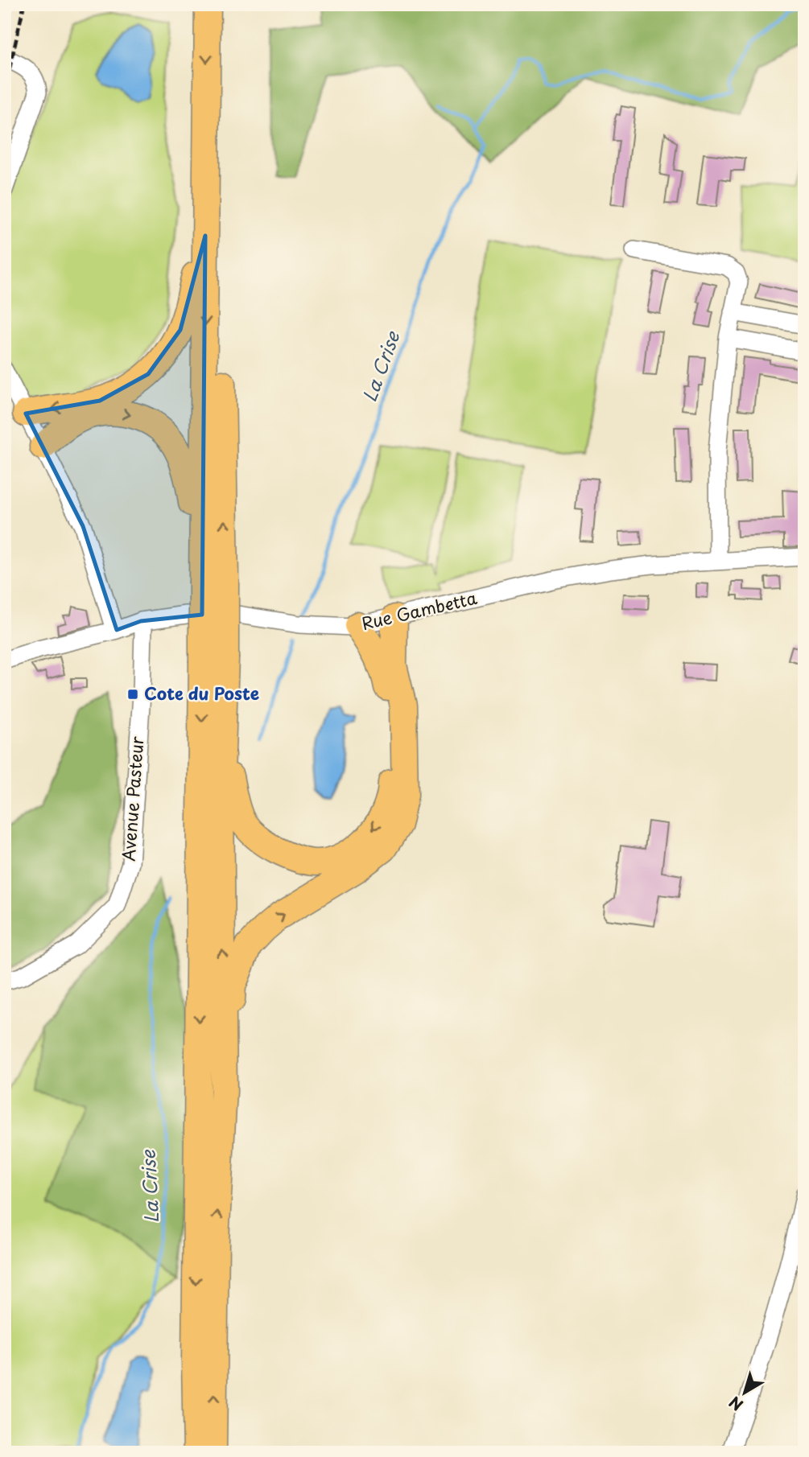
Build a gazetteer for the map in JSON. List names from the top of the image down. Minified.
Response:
{"streets":{"street":["Rue Gambetta","Avenue Pasteur"]},"crossings":[["Rue Gambetta","Avenue Pasteur"]],"water":["La Crise"],"places":{"transit":["Cote du Poste"]},"north":"bottom left"}
